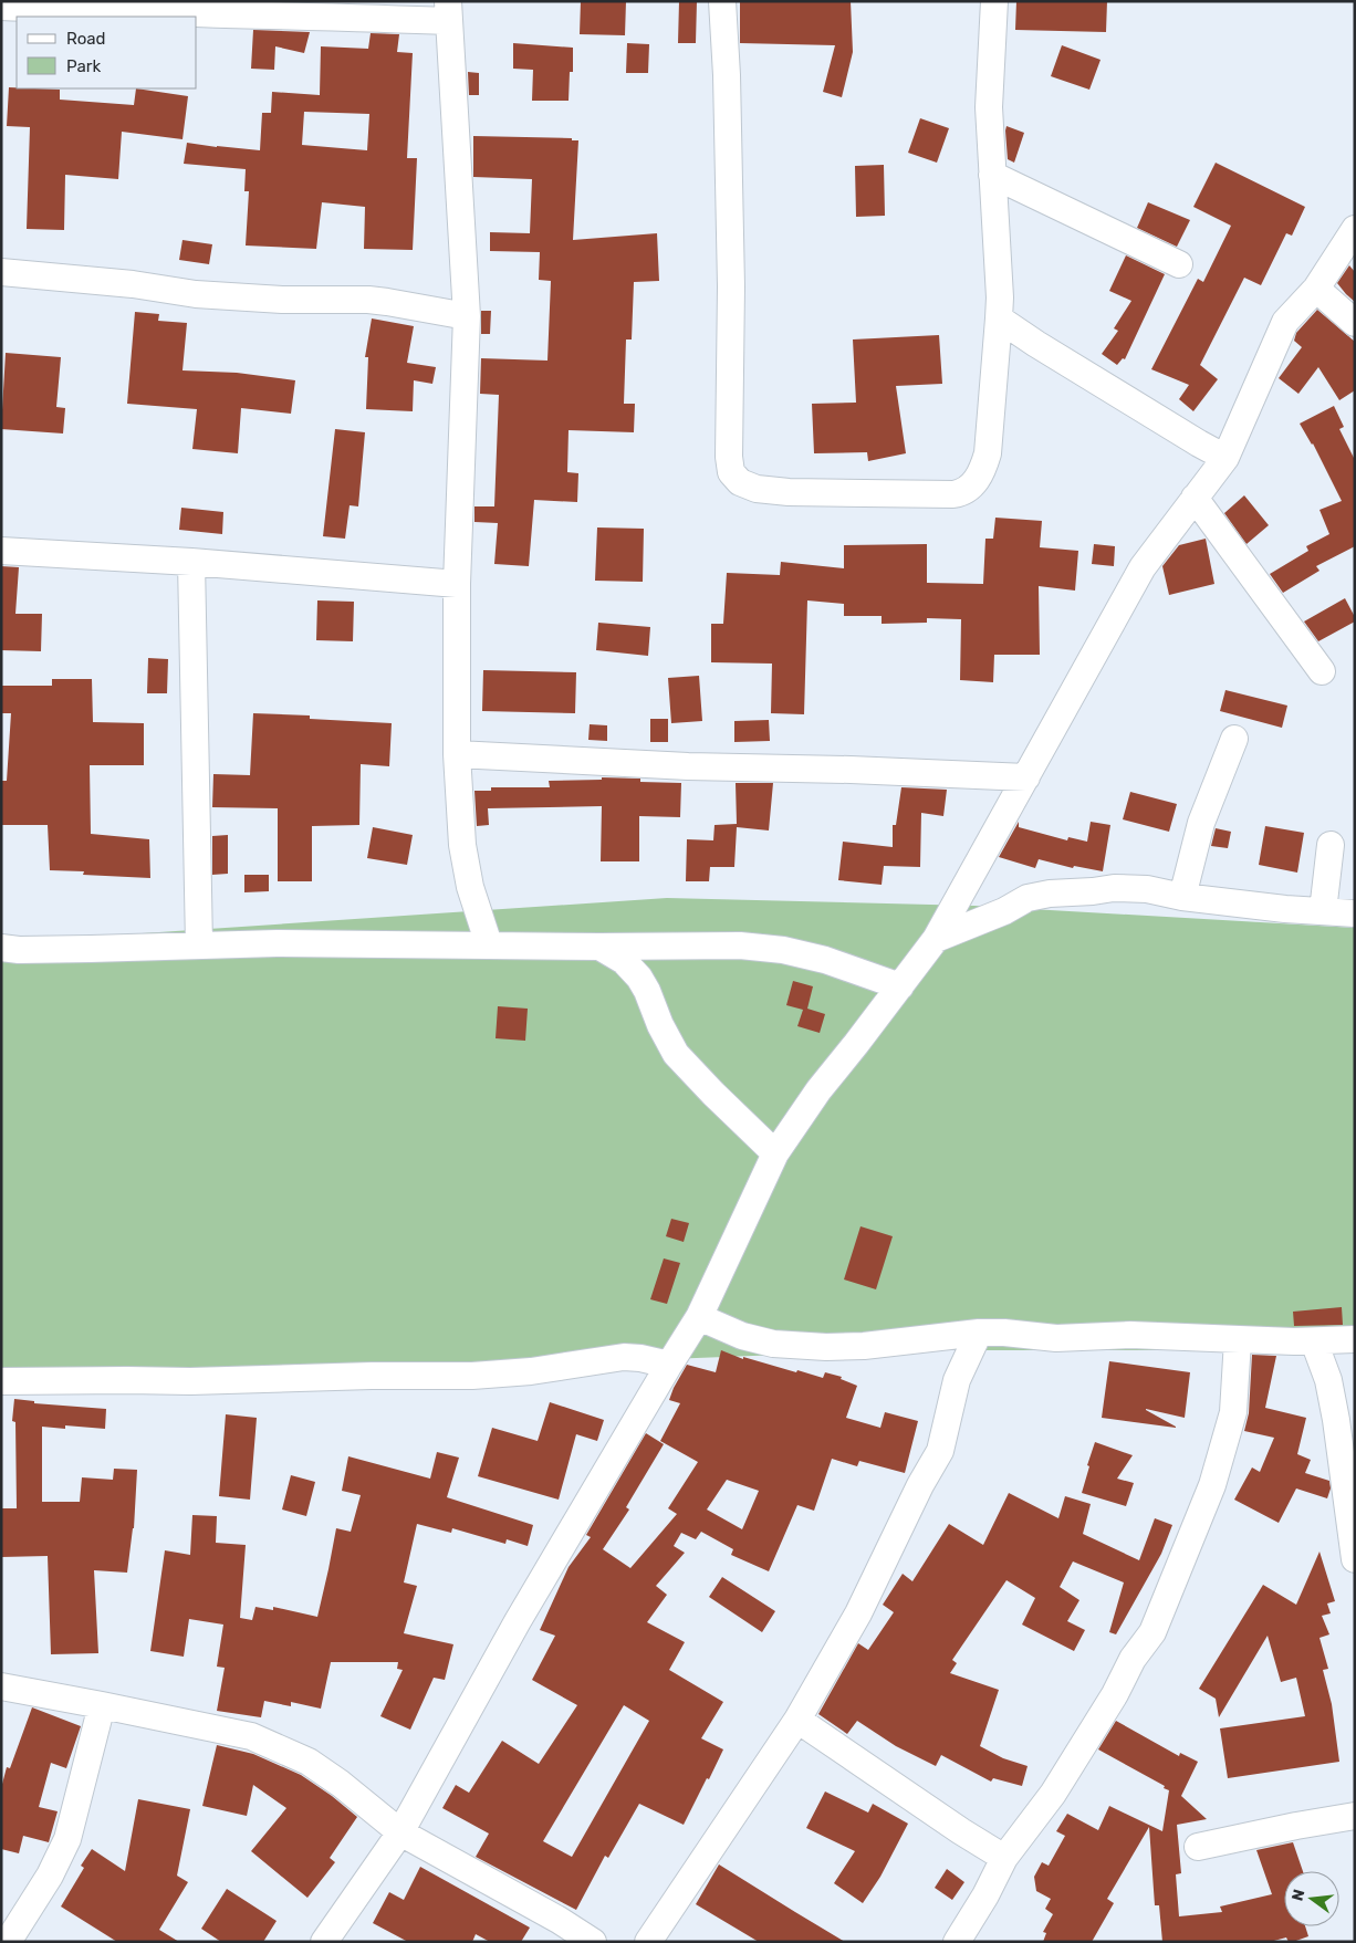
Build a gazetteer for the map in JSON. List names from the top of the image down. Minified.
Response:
{"legend":["Road","Park"],"north":"left"}
